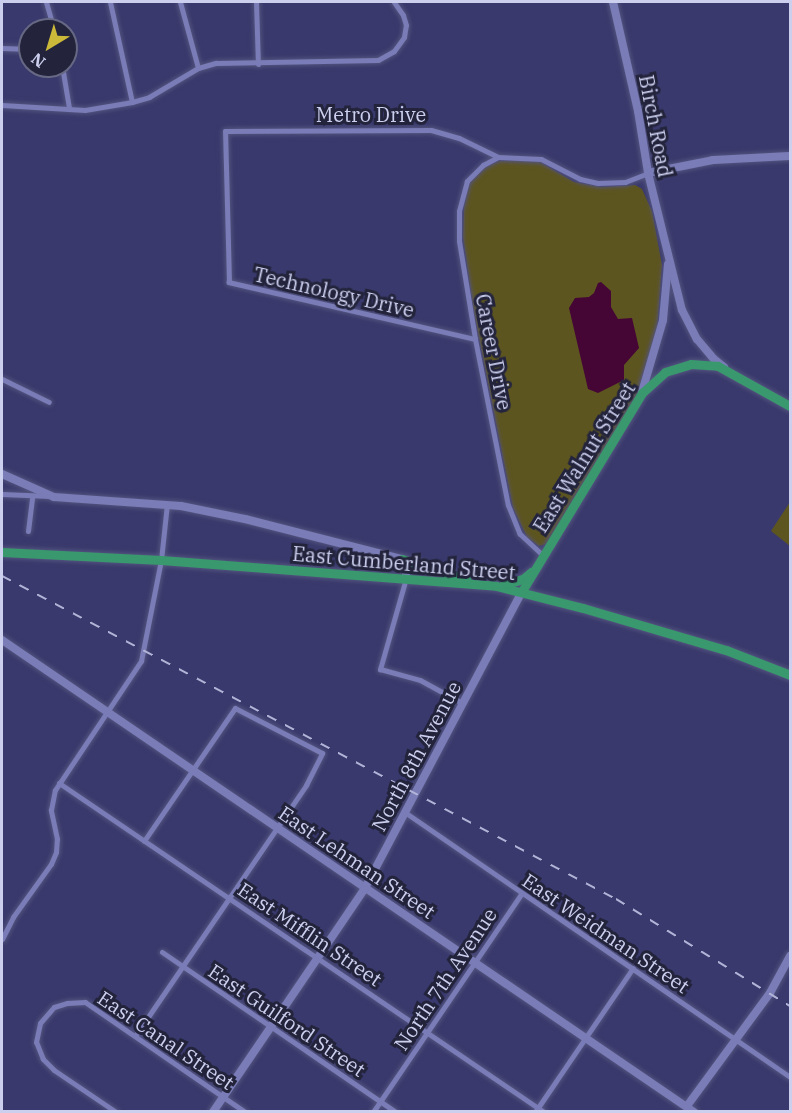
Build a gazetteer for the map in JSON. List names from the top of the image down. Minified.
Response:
{"streets":{"highway":["East Walnut Street","East Cumberland Street"],"street":["Metro Drive","Birch Road","Technology Drive","Career Drive","North 8th Avenue","East Lehman Street","East Weidman Street","East Mifflin Street","North 7th Avenue","East Guilford Street","East Canal Street"]},"crossings":[["Metro Drive","Birch Road"],["Metro Drive","Technology Drive"],["Metro Drive","Career Drive"],["Birch Road","East Walnut Street"],["Technology Drive","Career Drive"],["Career Drive","East Walnut Street"],["East Walnut Street","East Cumberland Street"],["East Walnut Street","North 8th Avenue"],["East Cumberland Street","North 8th Avenue"],["North 8th Avenue","East Lehman Street"],["North 8th Avenue","East Weidman Street"],["North 8th Avenue","East Mifflin Street"],["North 8th Avenue","East Guilford Street"],["North 8th Avenue","East Canal Street"],["East Lehman Street","North 7th Avenue"],["East Weidman Street","North 7th Avenue"],["East Mifflin Street","North 7th Avenue"],["North 7th Avenue","East Guilford Street"]],"north":"bottom left"}
